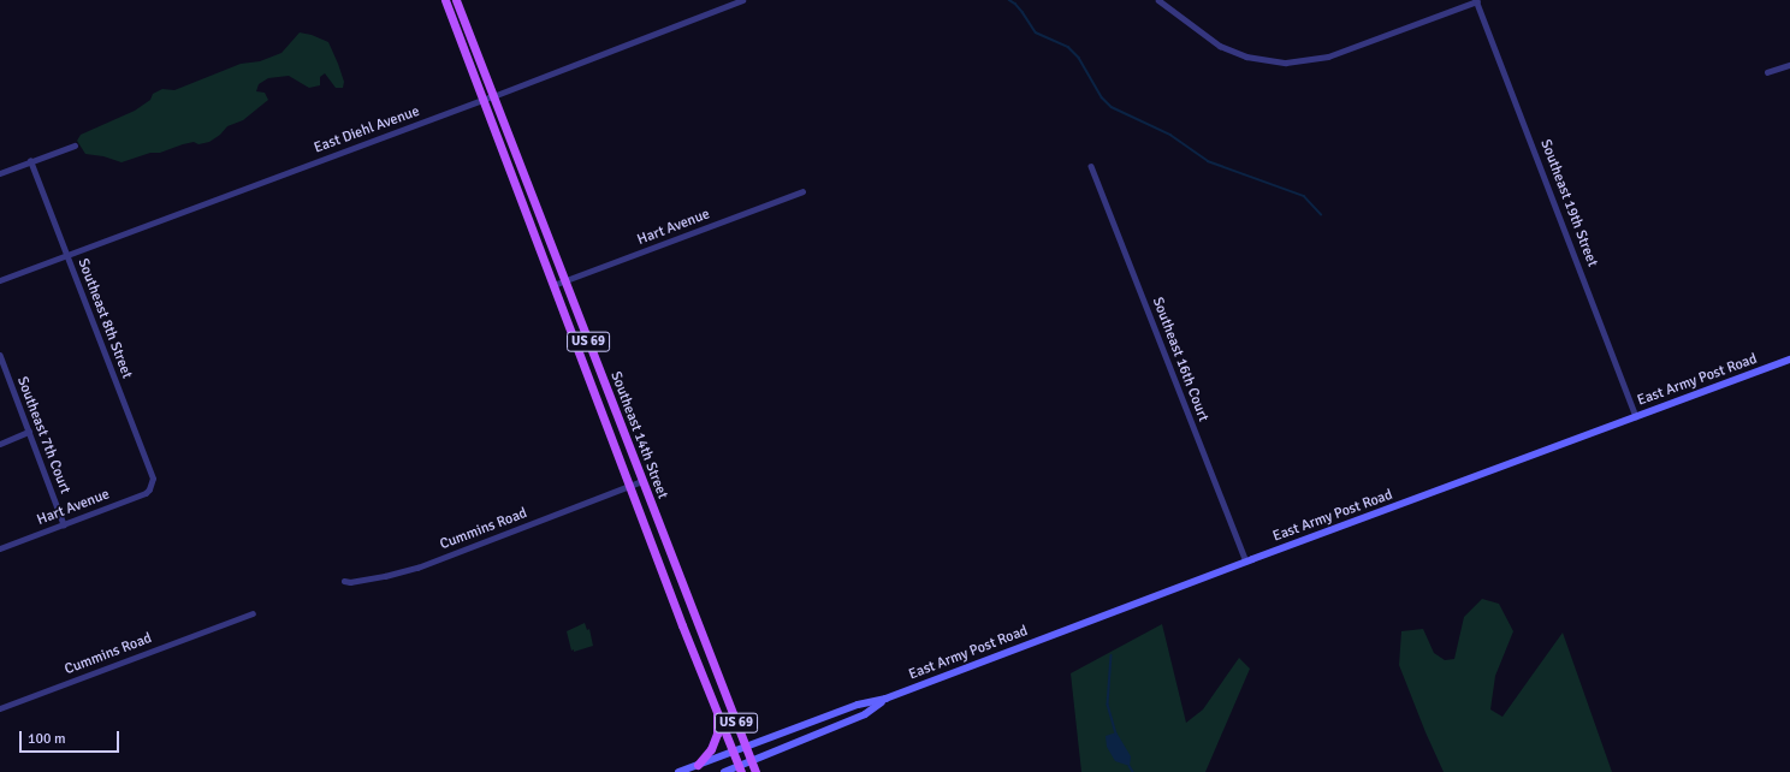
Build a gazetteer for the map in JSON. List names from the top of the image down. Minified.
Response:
{"streets":{"main road":["US 69","East Army Post Road","Southeast 14th Street"],"street":["East Diehl Avenue","Southeast 19th Street","Hart Avenue","Southeast 8th Street","Southeast 16th Court","Southeast 7th Court","Cummins Road"]},"crossings":[["East Diehl Avenue","Southeast 8th Street"],["East Diehl Avenue","Southeast 14th Street"],["Southeast 19th Street","East Army Post Road"],["Hart Avenue","Southeast 8th Street"],["Hart Avenue","Southeast 7th Court"],["Hart Avenue","Southeast 14th Street"],["Southeast 16th Court","East Army Post Road"],["East Army Post Road","Southeast 14th Street"],["Southeast 14th Street","Cummins Road"]],"scale_bar":"100 m"}
